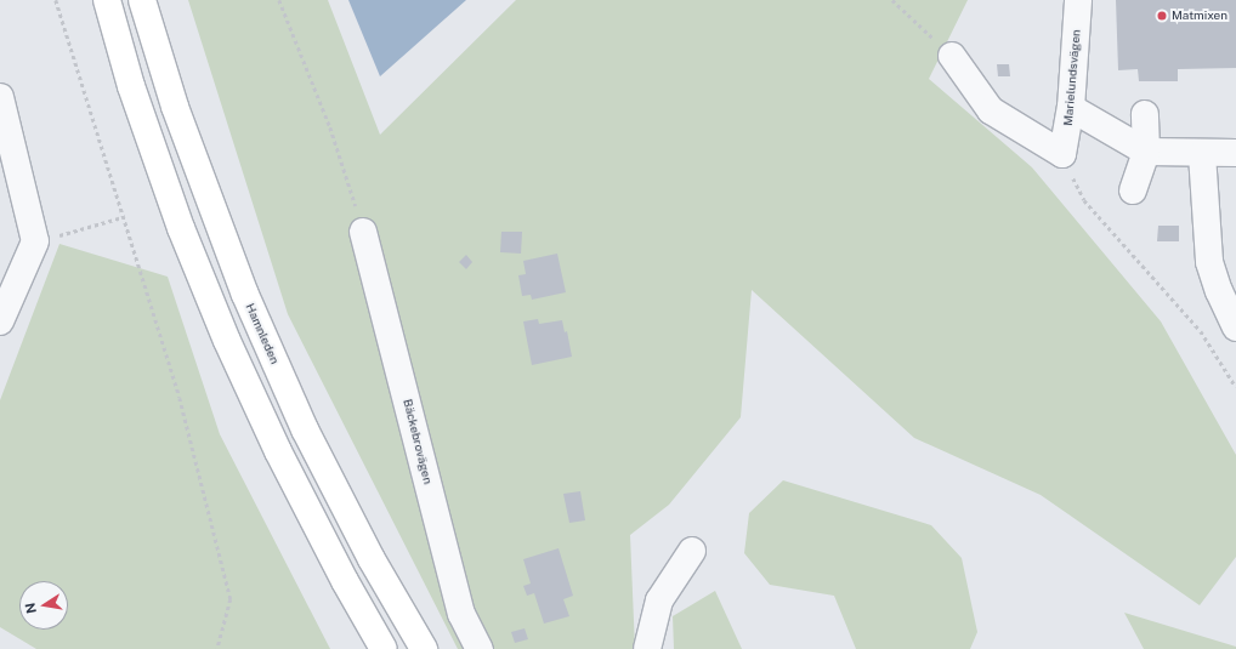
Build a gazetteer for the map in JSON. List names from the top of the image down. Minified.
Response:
{"streets":{"main road":["Hamnleden"],"street":["Marielundsvägen","Bäckebrovägen"]},"places":["Matmixen"],"north":"left"}
